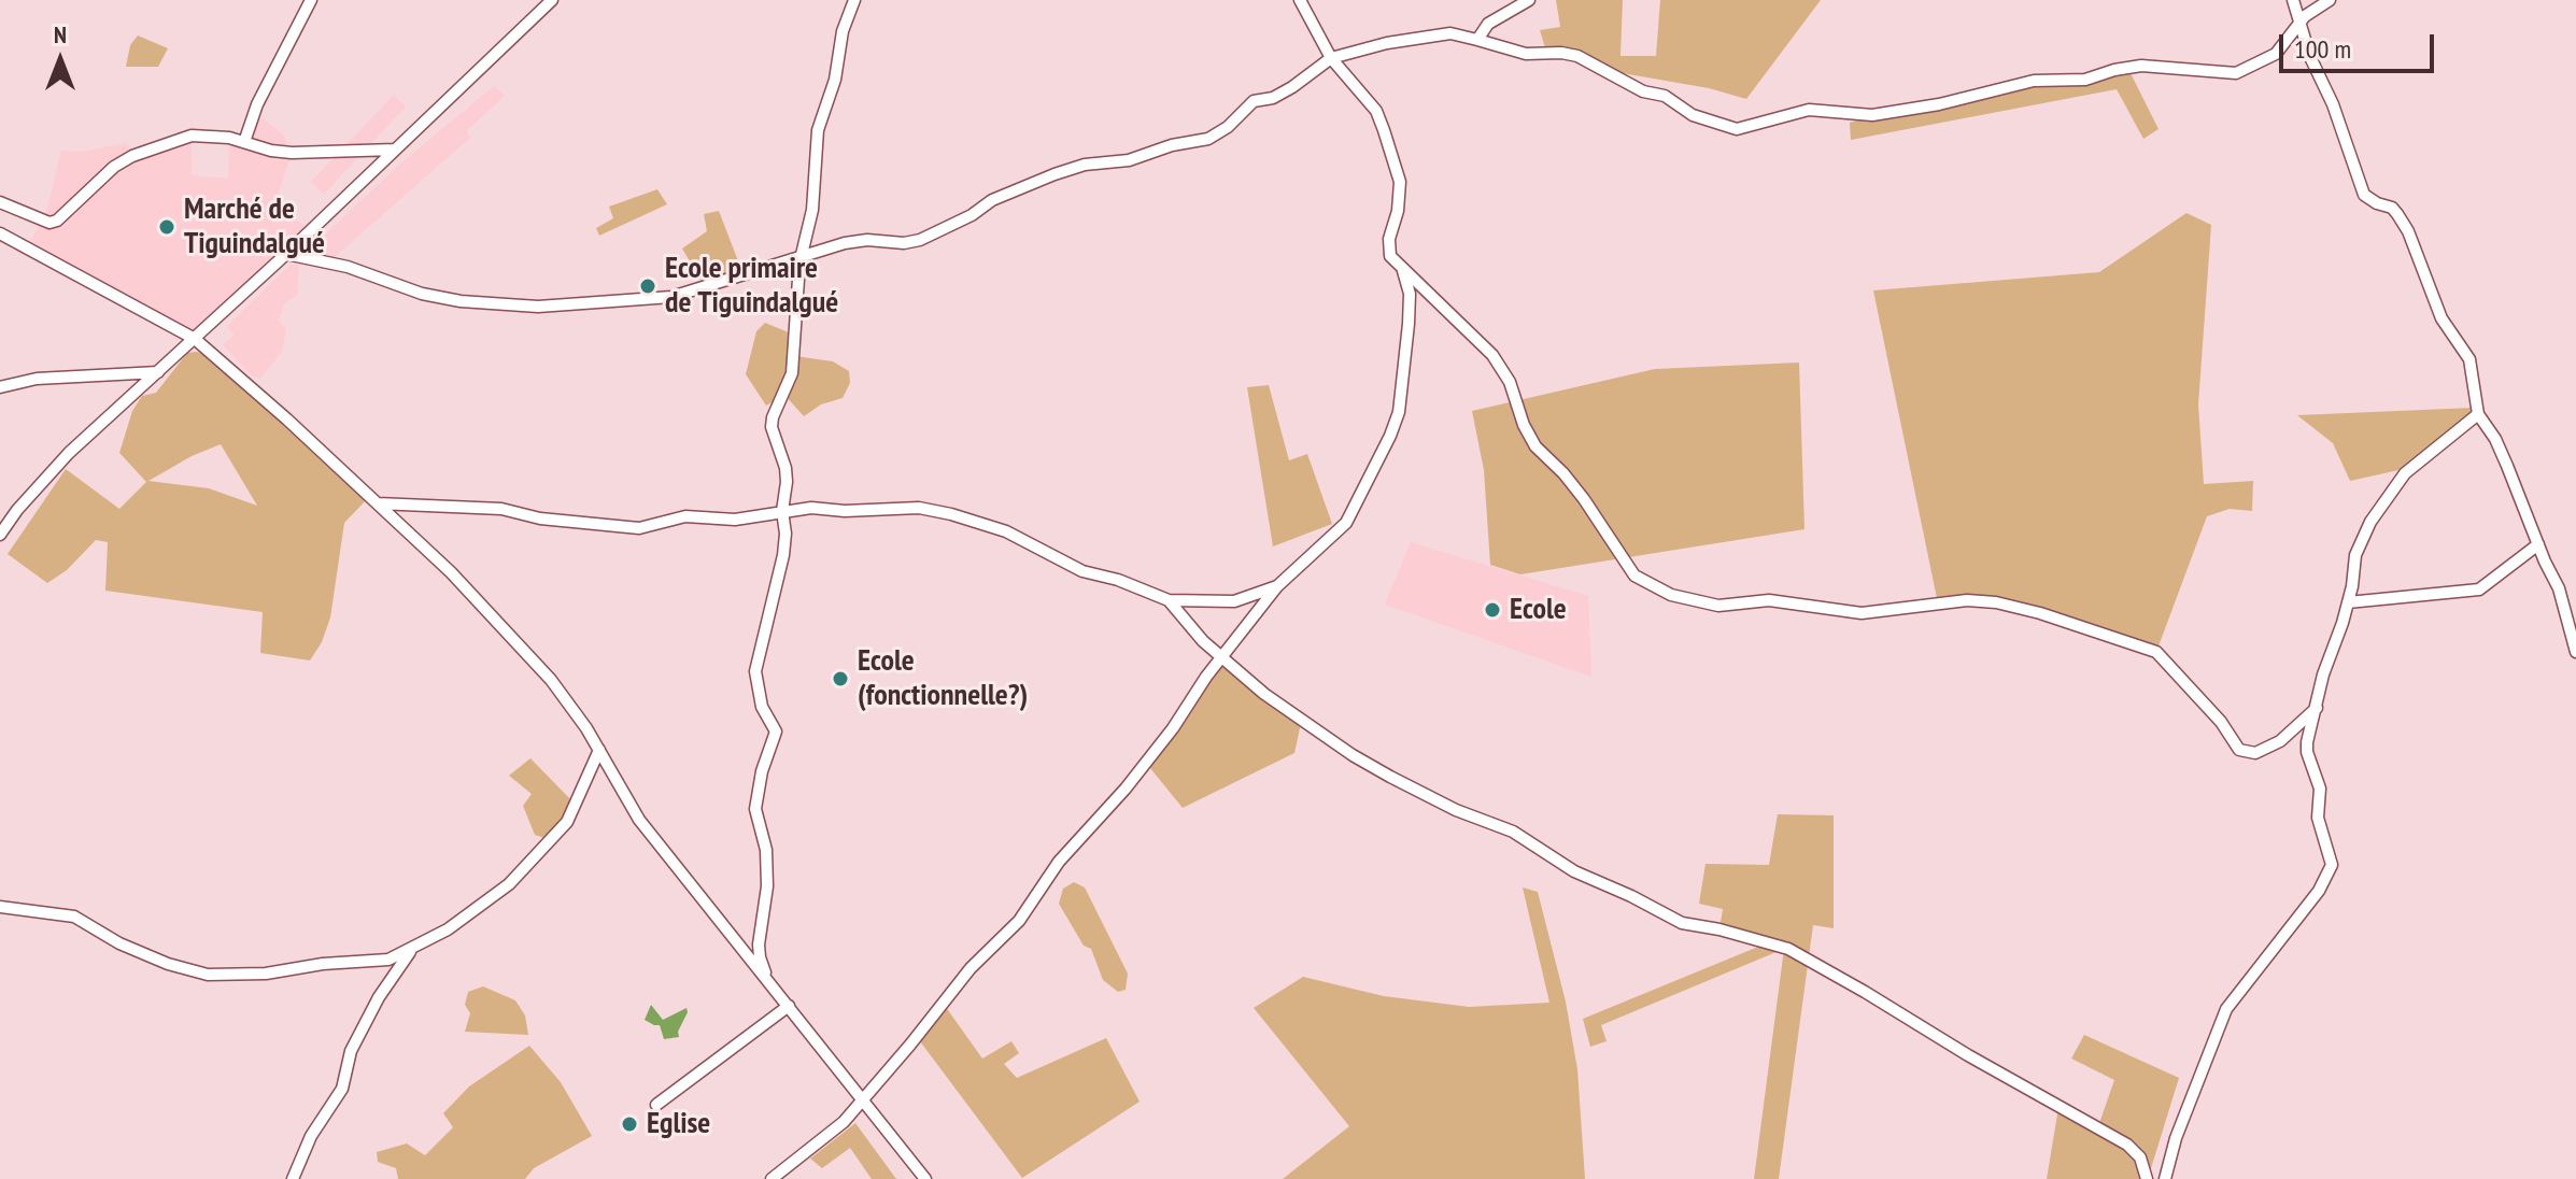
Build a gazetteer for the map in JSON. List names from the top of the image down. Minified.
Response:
{"places":["Marché de Tiguindalgué","Ecole primaire de Tiguindalgué","Ecole","Ecole (fonctionnelle?)","Eglise"],"scale_bar":"100 m","north":"top"}
